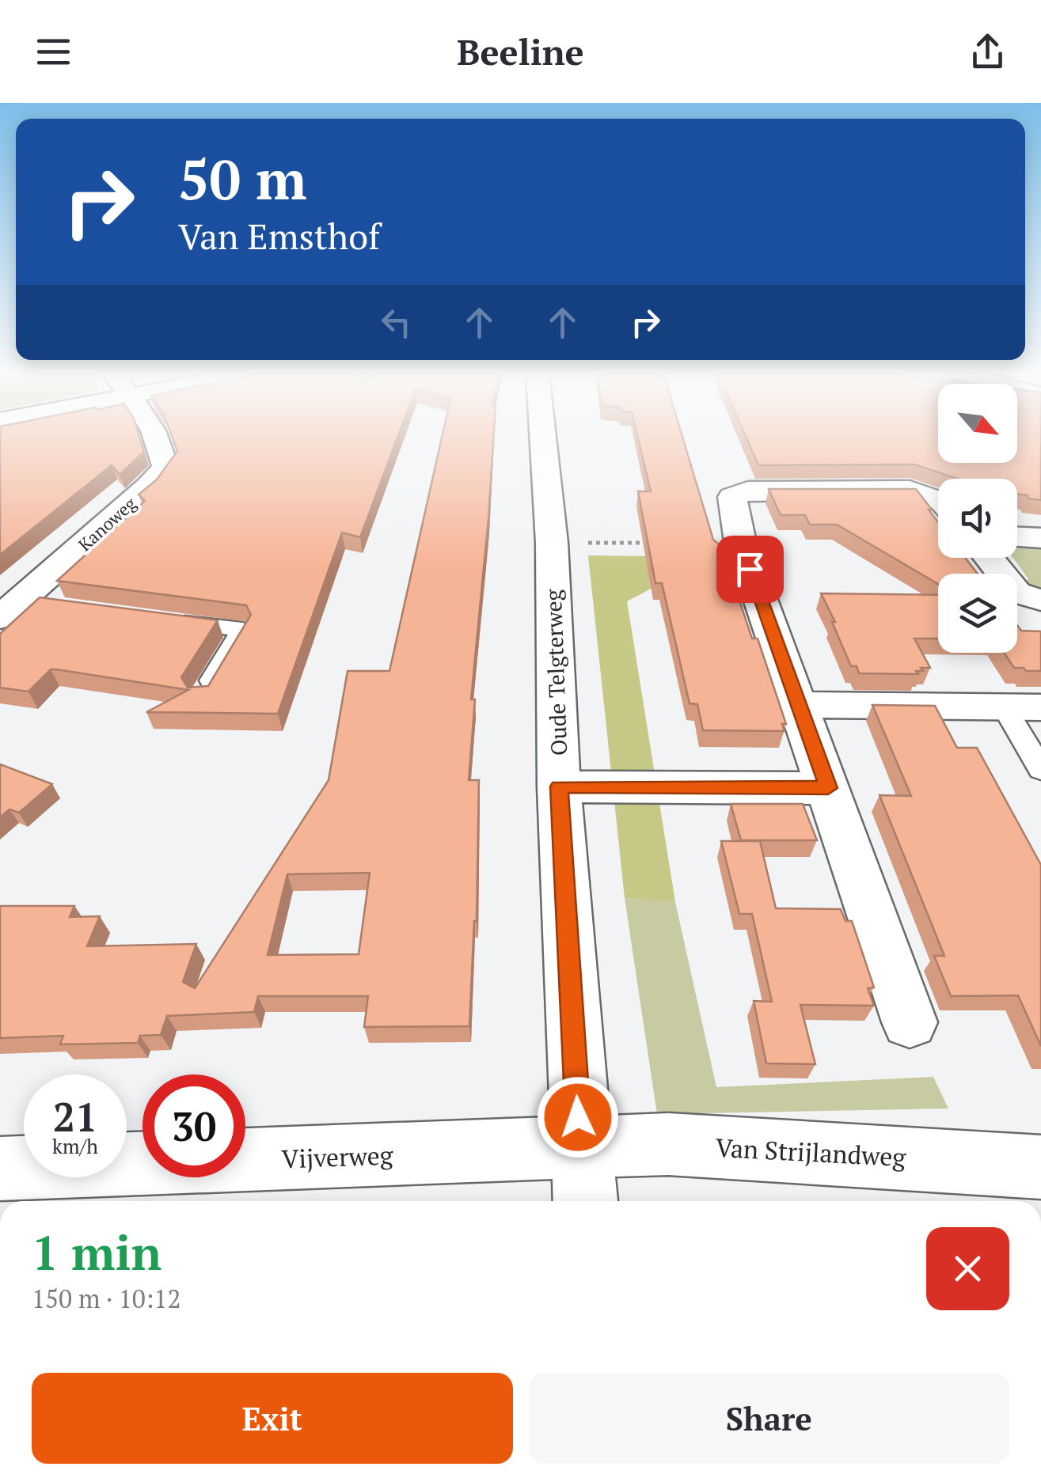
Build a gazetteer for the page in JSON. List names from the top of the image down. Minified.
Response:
{"streets":{"street":["Kanoweg","Oude Telgterweg","Van Strijlandweg","Vijverweg"]},"crossings":[["Oude Telgterweg","Van Strijlandweg"],["Oude Telgterweg","Vijverweg"],["Van Strijlandweg","Vijverweg"]],"north":"bottom right","page":{"header":"Beeline","turn":["50 m","Van Emsthof"],"speed":"21 km/h","limit":"30","heading":["1 min","150 m · 10:12"],"buttons":["Exit","Share"]}}
